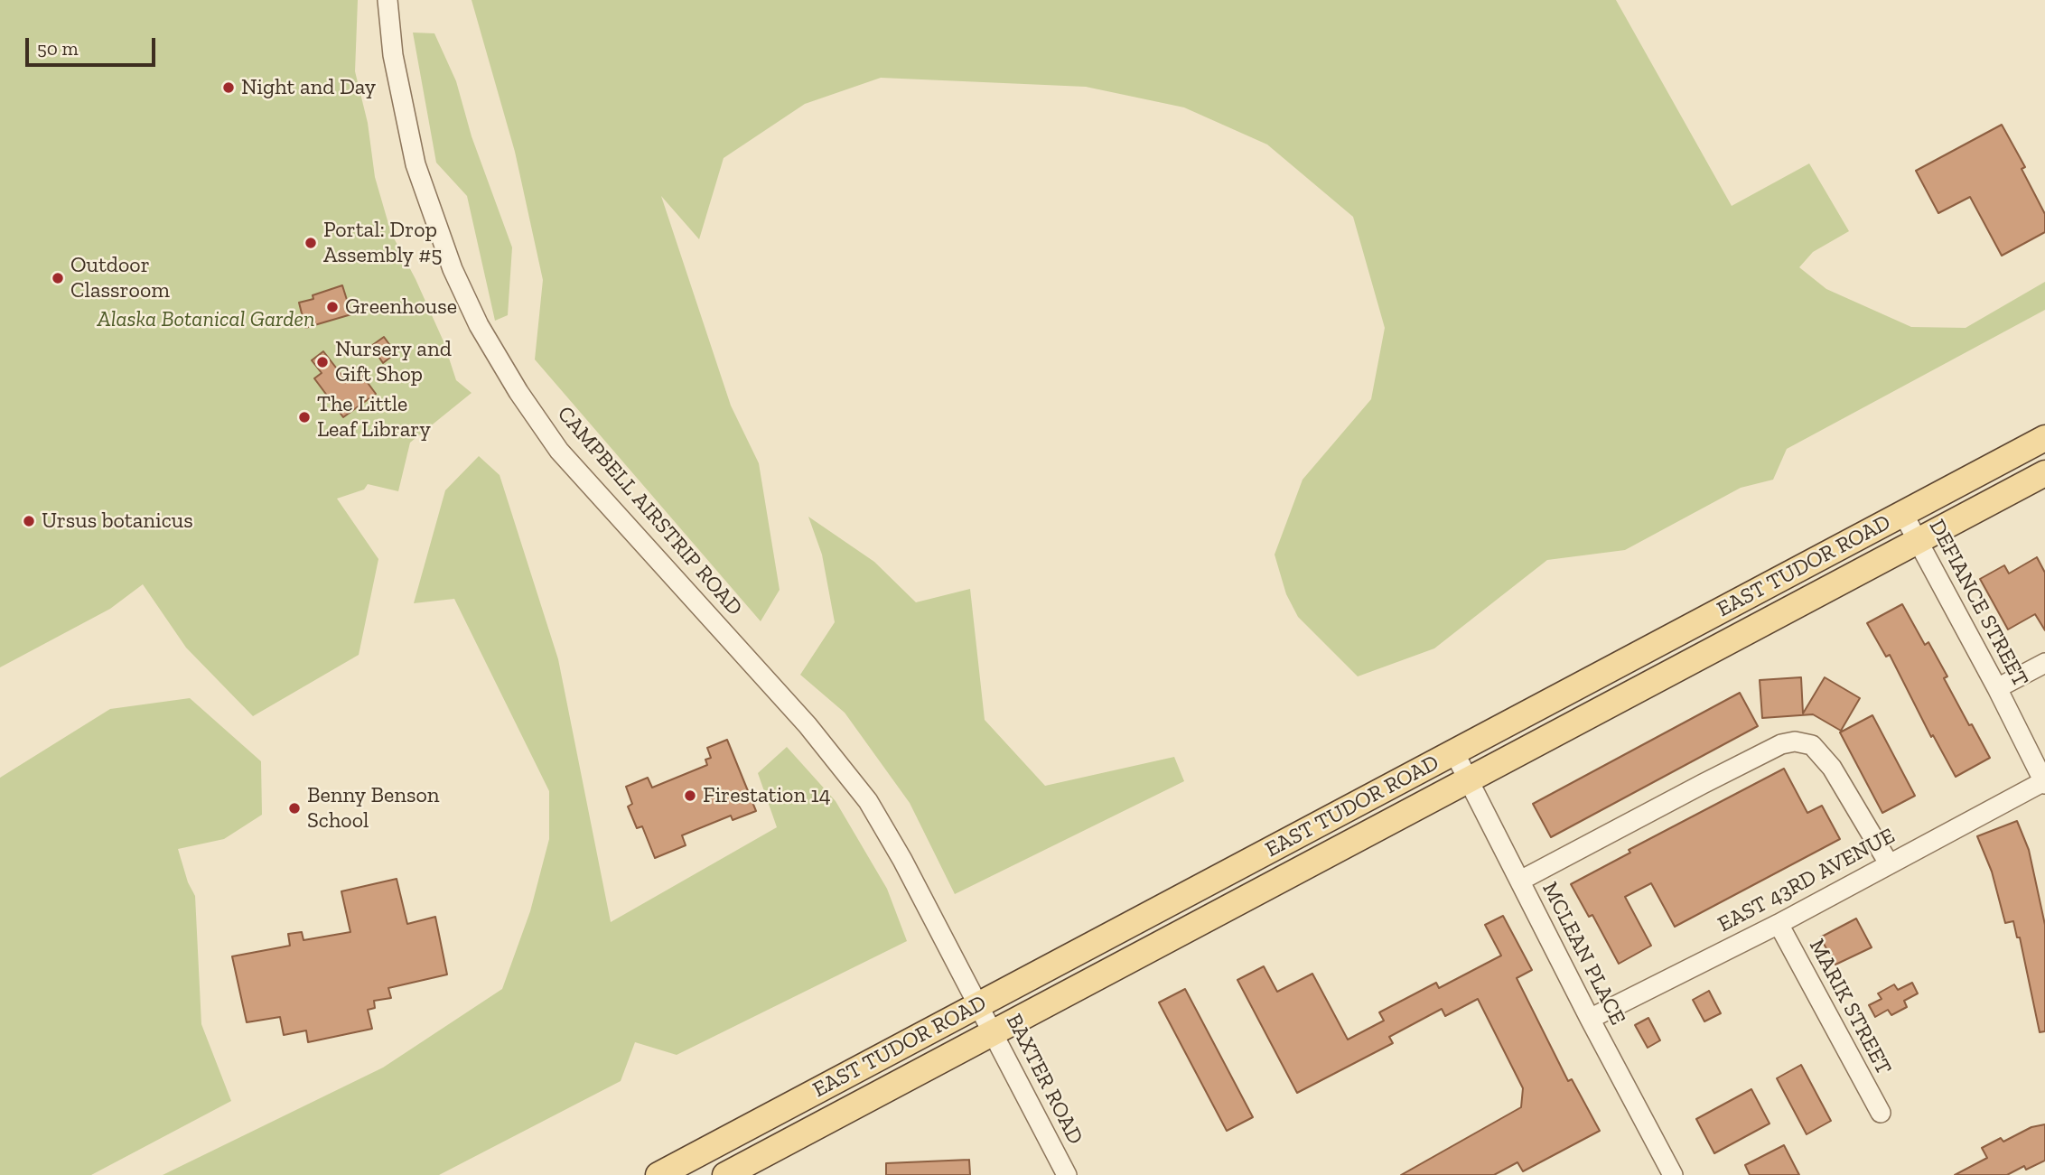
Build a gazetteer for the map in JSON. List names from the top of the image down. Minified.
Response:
{"streets":{"main road":["EAST TUDOR ROAD"],"street":["CAMPBELL AIRSTRIP ROAD","DEFIANCE STREET","EAST 43RD AVENUE","MCLEAN PLACE","MARIK STREET","BAXTER ROAD"]},"crossings":[["CAMPBELL AIRSTRIP ROAD","EAST TUDOR ROAD"],["CAMPBELL AIRSTRIP ROAD","BAXTER ROAD"],["EAST TUDOR ROAD","DEFIANCE STREET"],["EAST TUDOR ROAD","MCLEAN PLACE"],["EAST TUDOR ROAD","BAXTER ROAD"],["DEFIANCE STREET","EAST 43RD AVENUE"],["EAST 43RD AVENUE","MCLEAN PLACE"],["EAST 43RD AVENUE","MARIK STREET"]],"parks":["Alaska Botanical Garden"],"places":["Night and Day","Portal: Drop Assembly #5","Outdoor Classroom","Greenhouse","Nursery and Gift Shop","The Little Leaf Library","Ursus botanicus","Firestation 14","Benny Benson School"],"scale_bar":"50 m"}
